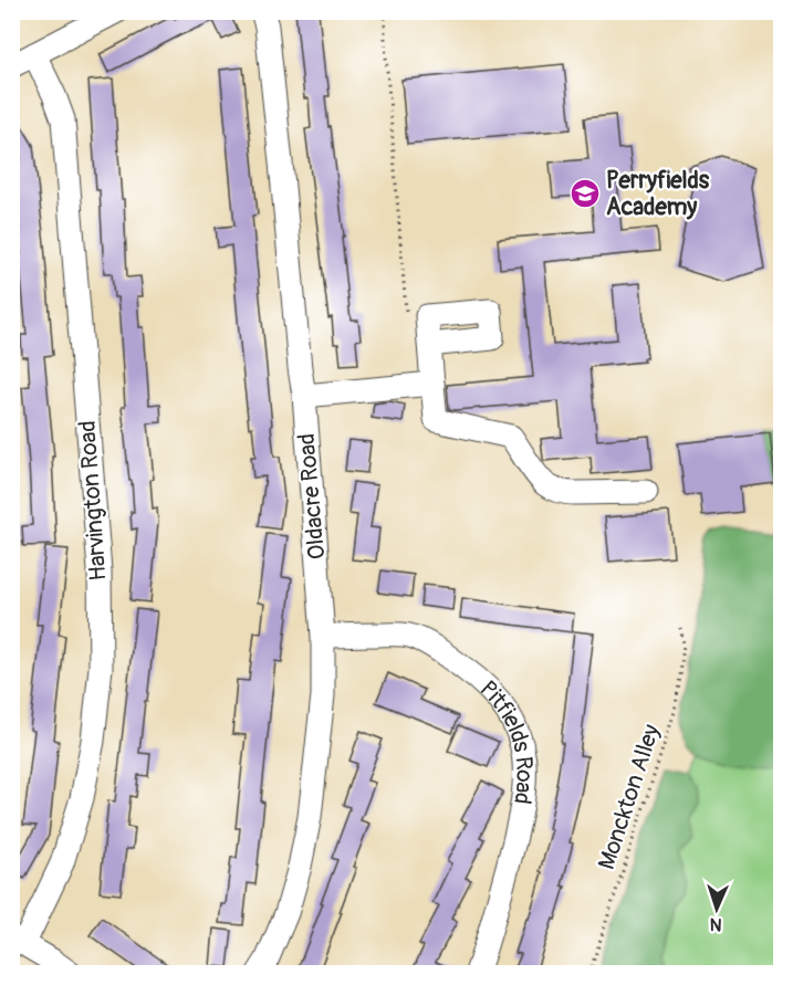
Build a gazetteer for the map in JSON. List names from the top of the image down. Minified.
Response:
{"streets":{"street":["Oldacre Road","Harvington Road","Pitfields Road"],"path":["Monckton Alley"]},"crossings":[["Oldacre Road","Pitfields Road"]],"places":{"school or university":["Perryfields Academy"]},"north":"bottom"}
